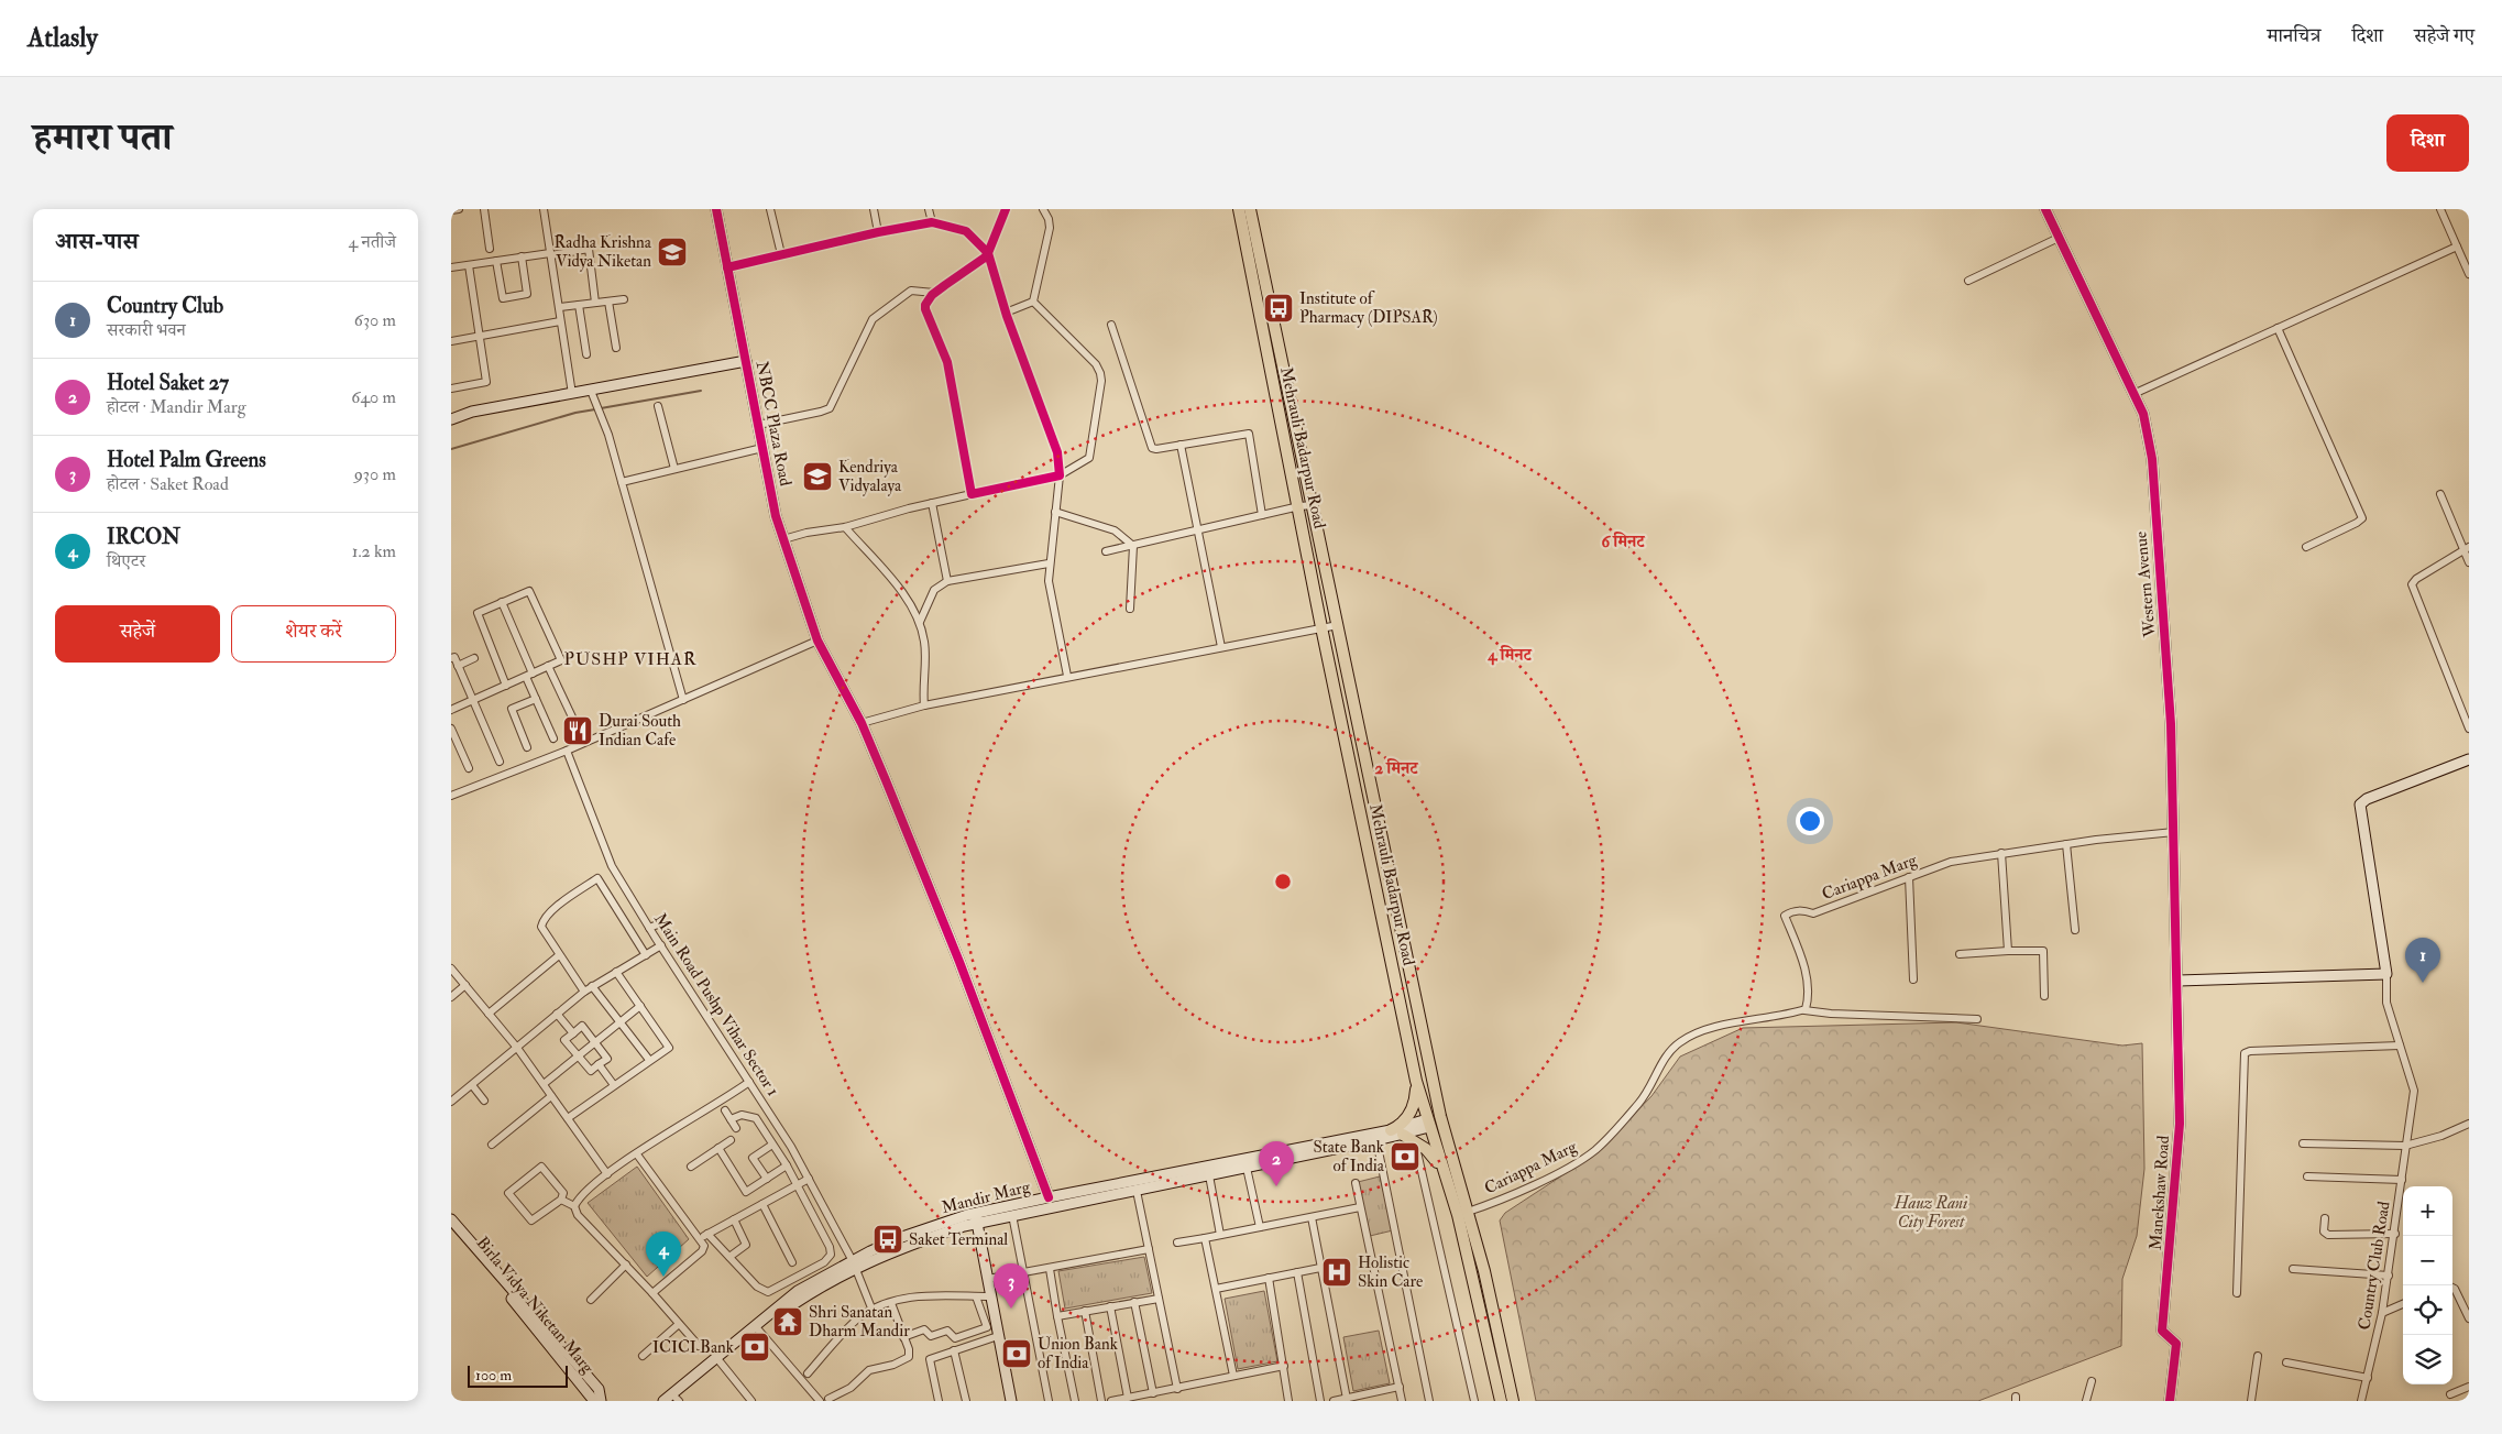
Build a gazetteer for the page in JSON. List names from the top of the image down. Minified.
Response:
{"streets":{"main road":["Mehrauli Badarpur Road"],"street":["NBCC Plaza Road","Western Avenue","Cariappa Marg","Main Road Pushp Vihar Sector 1","Manekshaw Road","Mandir Marg","Country Club Road","Birla Vidya Niketan Marg"]},"crossings":[["NBCC Plaza Road","Mandir Marg"],["Mehrauli Badarpur Road","Cariappa Marg"],["Mehrauli Badarpur Road","Mandir Marg"],["Western Avenue","Cariappa Marg"],["Western Avenue","Manekshaw Road"],["Main Road Pushp Vihar Sector 1","Mandir Marg"]],"districts":["PUSHP VIHAR"],"parks":["Hauz Rani City Forest"],"places":{"school or university":["Radha Krishna Vidya Niketan","Kendriya Vidyalaya"],"bus stop":["Institute of Pharmacy (DIPSAR)","Saket Terminal"],"restaurant":["Durai South Indian Cafe"],"bank":["State Bank of India","ICICI Bank","Union Bank of India"],"hospital":["Holistic Skin Care"],"temple":["Shri Sanatan Dharm Mandir"]},"scale_bar":"100 m","page":{"header":"Atlasly","nav":["मानचित्र","दिशा","सहेजे गए"],"title":"हमारा पता","buttons":["दिशा",["सहेजें","शेयर करें"]],"heading":["आस-पास","4 नतीजे"],"list":[{"mark":"1","name":"Country Club","note":"सरकारी भवन","value":"630 m"},{"mark":"2","name":"Hotel Saket 27","note":"होटल · Mandir Marg","value":"640 m"},{"mark":"3","name":"Hotel Palm Greens","note":"होटल · Saket Road","value":"930 m"},{"mark":"4","name":"IRCON","note":"थिएटर","value":"1.2 km"}],"pins":["1","2","4","3"],"map_buttons":["+","−"],"scale":"100 m"},"rings":["6 मिनट","4 मिनट","2 मिनट"]}
